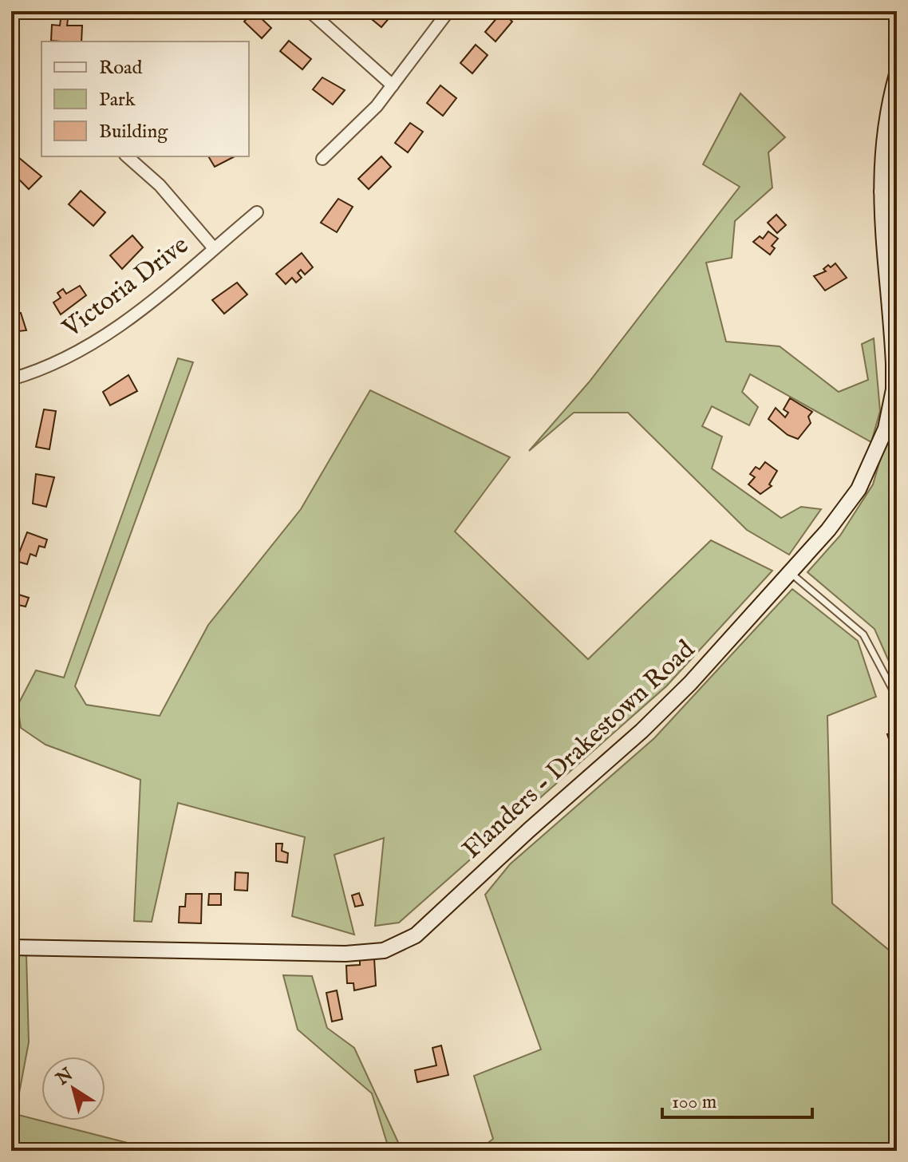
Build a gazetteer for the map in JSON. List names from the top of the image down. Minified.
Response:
{"streets":{"street":["Victoria Drive","Flanders - Drakestown Road"]},"legend":["Road","Park","Building"],"scale_bar":"100 m","north":"top left"}
